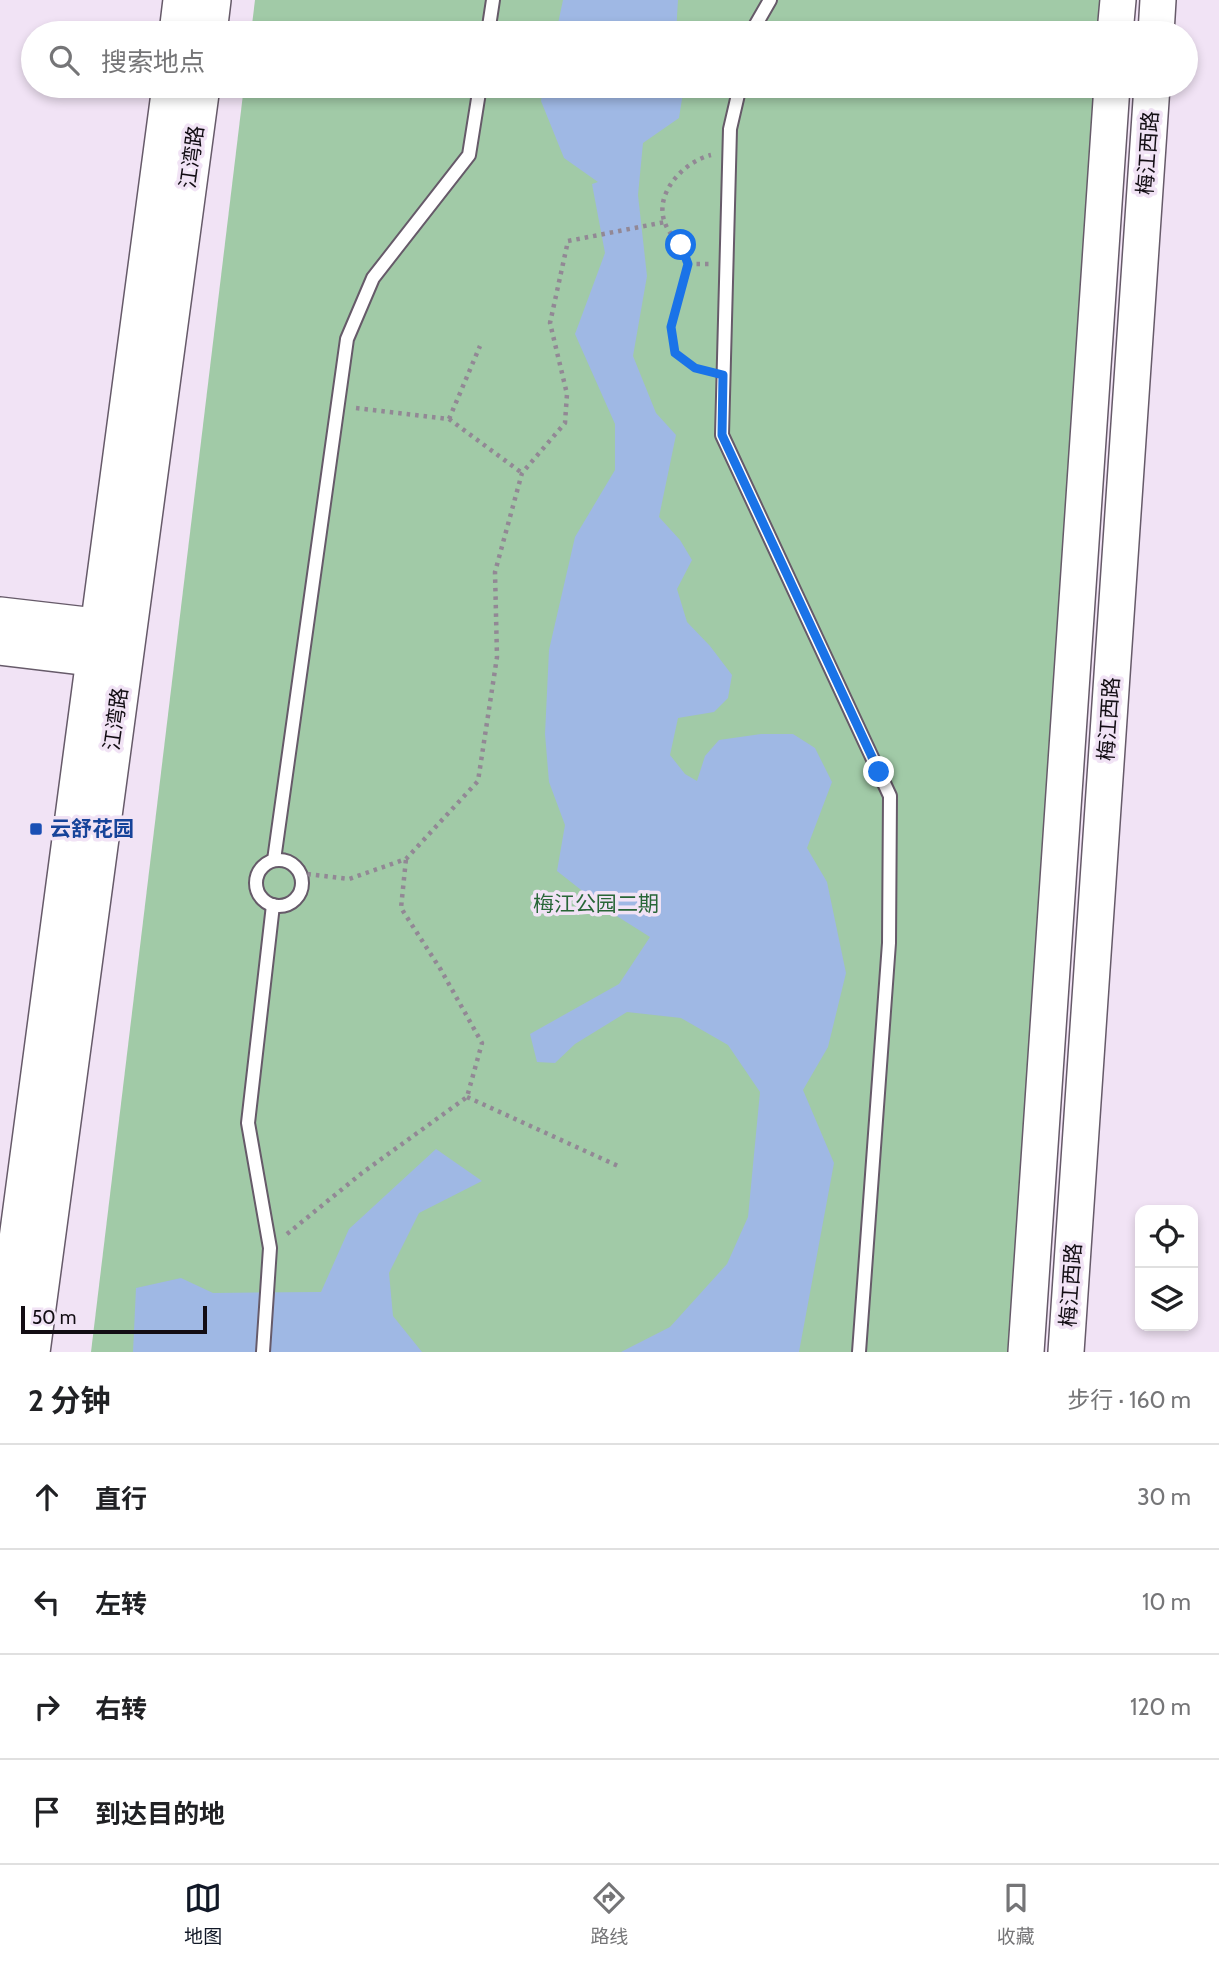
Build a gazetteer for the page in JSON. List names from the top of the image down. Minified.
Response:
{"streets":{"main road":["梅江西路","江湾路"]},"parks":["梅江公园二期"],"places":{"transit":["云舒花园"]},"scale_bar":"50 m","page":{"search":"搜索地点","scale":"50 m","heading":["2 分钟","步行 · 160 m"],"list":[["直行","30 m"],["左转","10 m"],["右转","120 m"],"到达目的地"],"nav":["地图","路线","收藏"]}}
